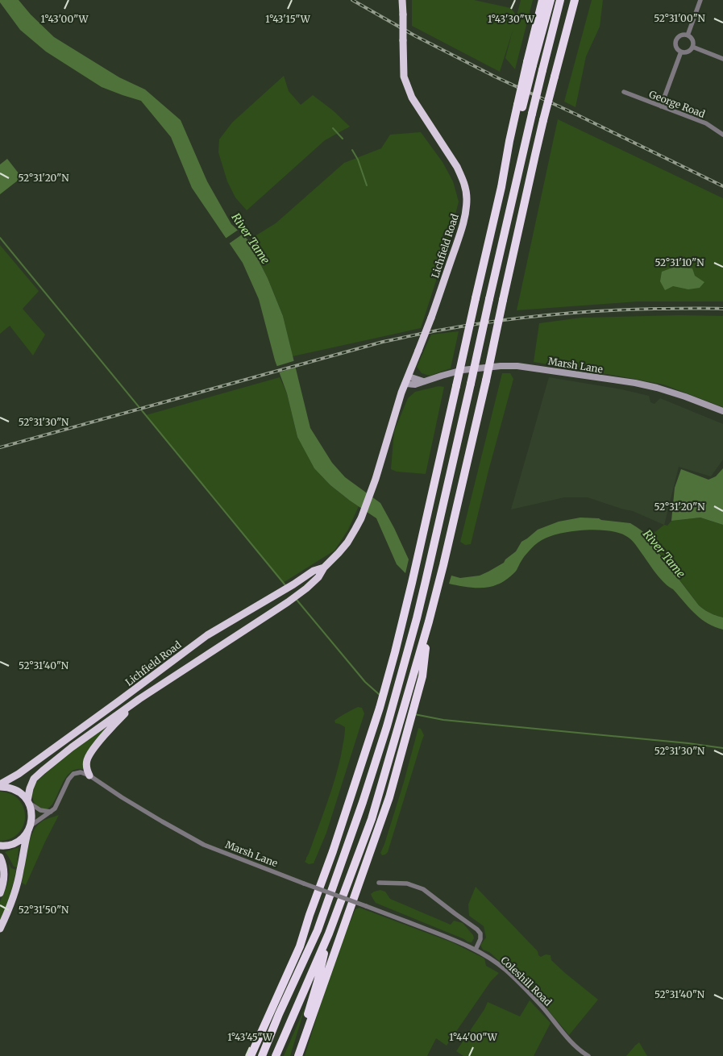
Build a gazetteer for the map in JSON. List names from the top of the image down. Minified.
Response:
{"streets":{"highway":["Lichfield Road"],"main road":["Marsh Lane"],"street":["George Road","Coleshill Road"]},"crossings":[["Lichfield Road","Marsh Lane"],["Marsh Lane","Coleshill Road"]],"water":["River Tame"],"coordinates":["52°31'00\"N","1°43'15\"W","1°43'30\"W","1°43'00\"W","52°31'20\"N","52°31'10\"N","52°31'30\"N","52°31'40\"N","52°31'50\"N","1°43'45\"W","1°44'00\"W"]}
